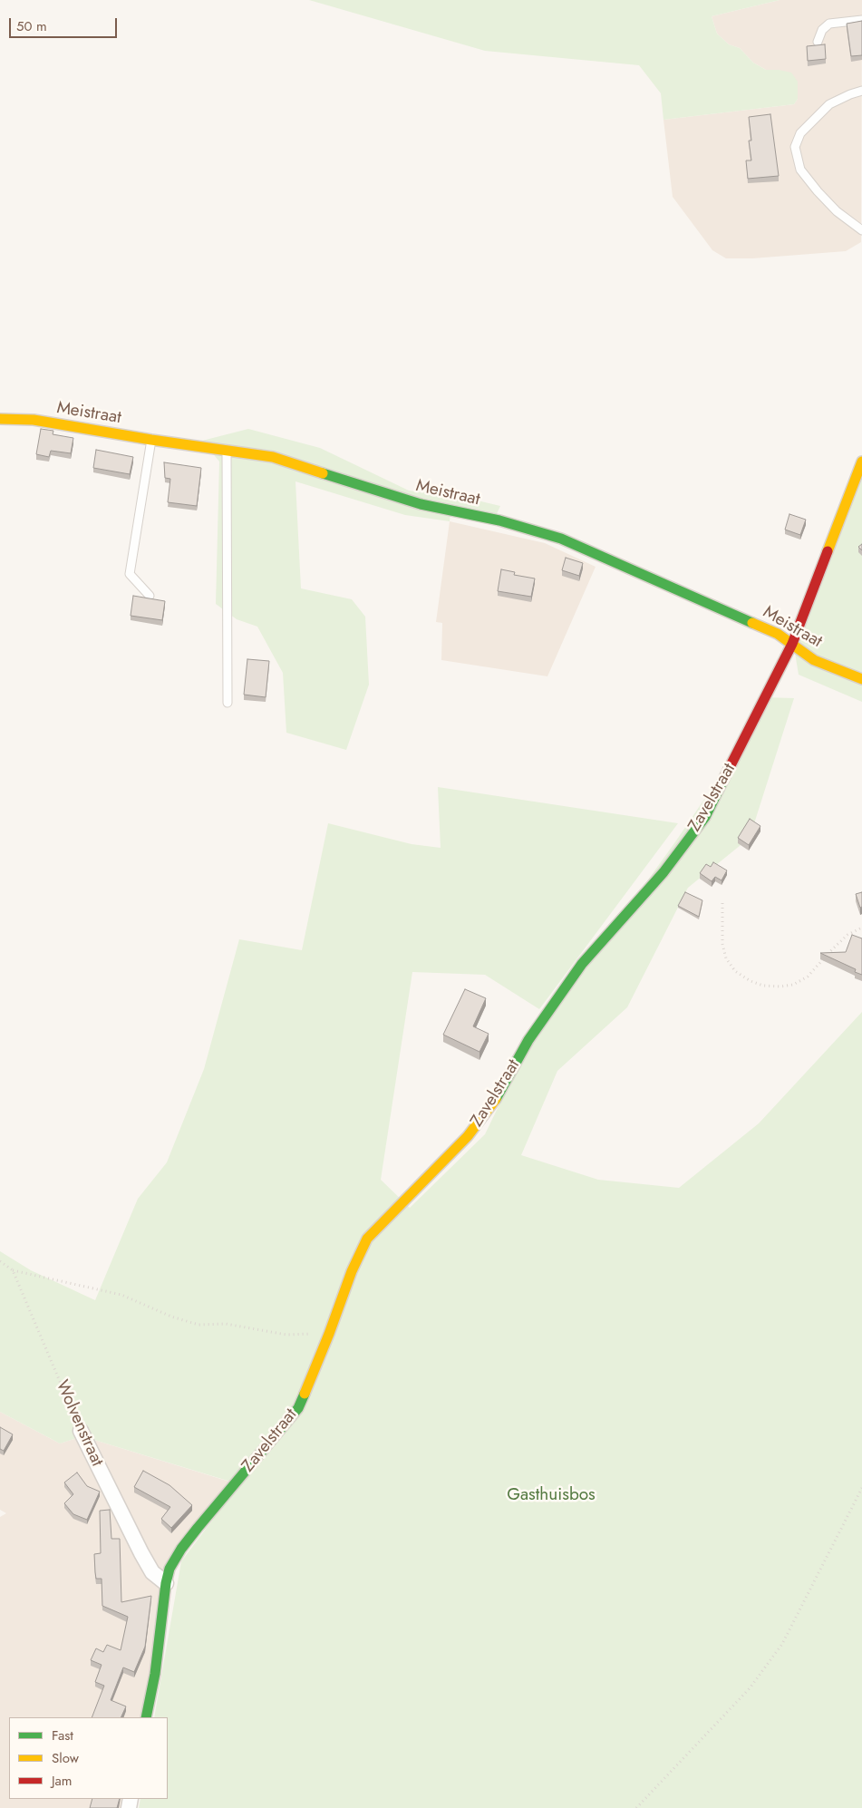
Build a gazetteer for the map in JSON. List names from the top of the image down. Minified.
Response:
{"streets":{"street":["Meistraat","Zavelstraat","Wolvenstraat"]},"crossings":[["Meistraat","Zavelstraat"],["Zavelstraat","Wolvenstraat"]],"parks":["Gasthuisbos"],"legend":["Fast","Slow","Jam"],"scale_bar":"50 m"}
